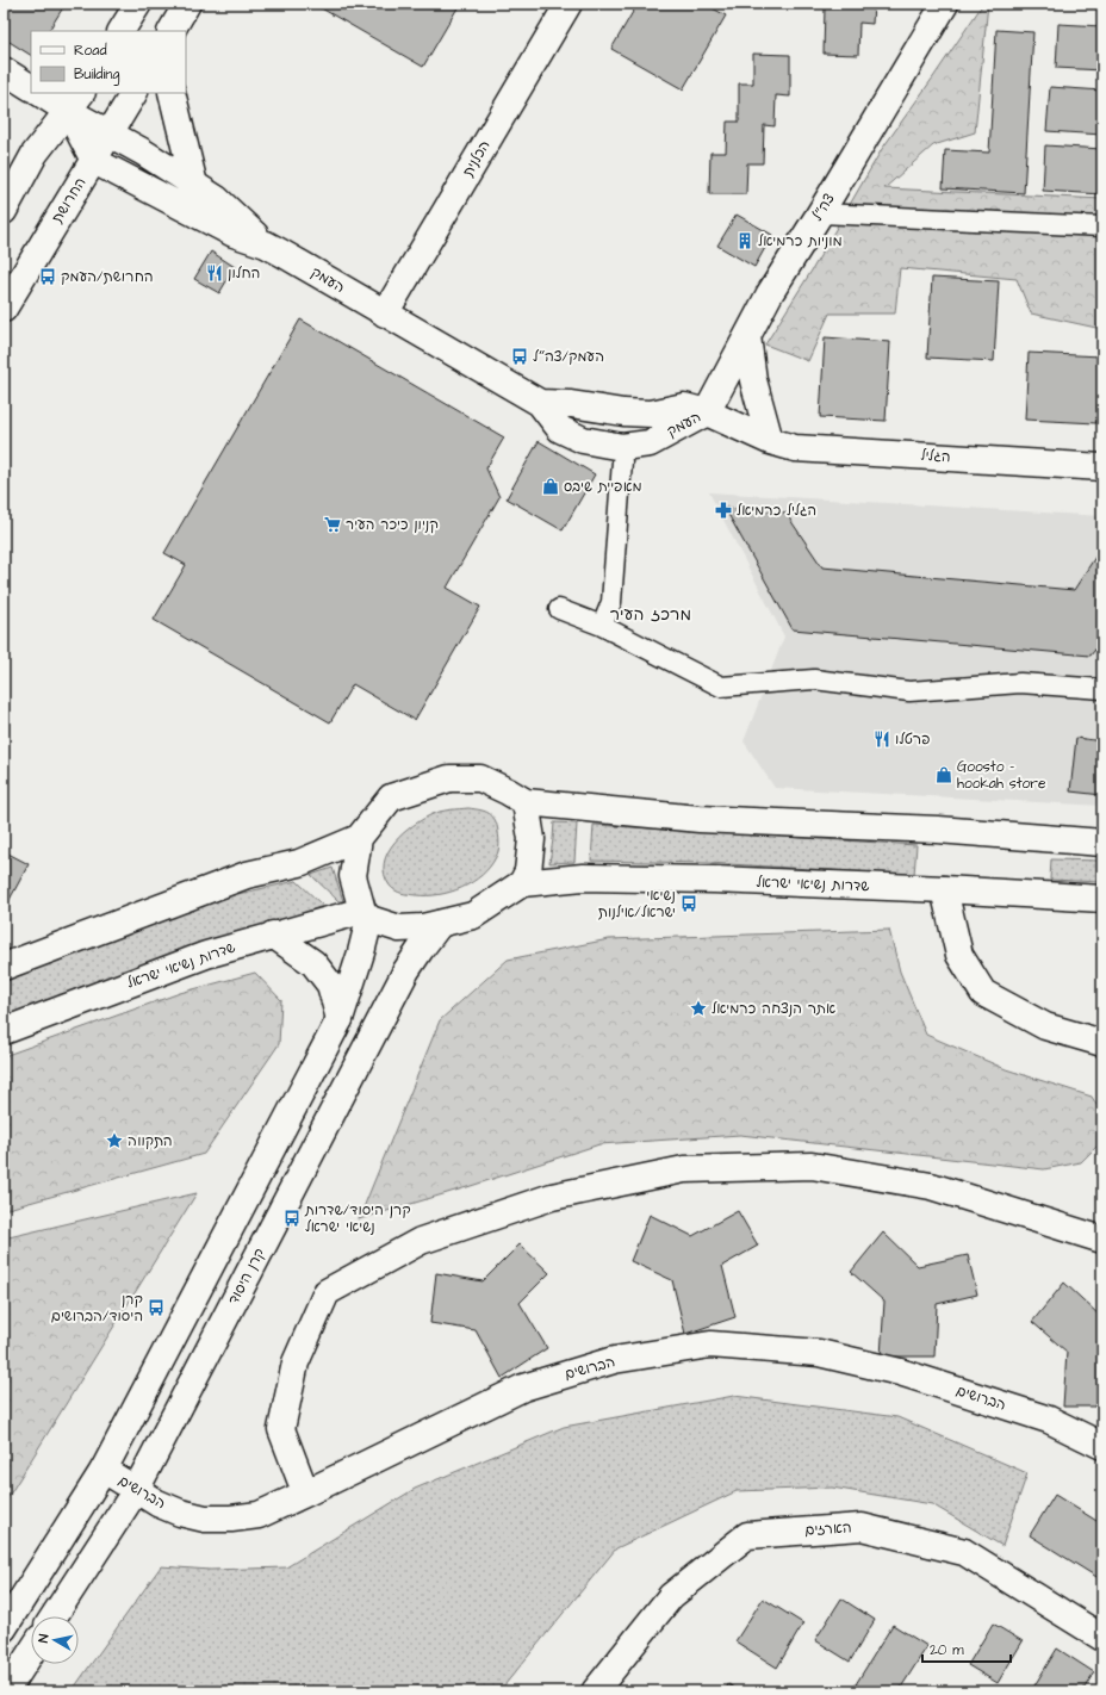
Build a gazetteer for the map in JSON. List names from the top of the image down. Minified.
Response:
{"streets":{"street":["הכלנית","החרושת","צה״ל","העמק","הגליל","שדרות נשיאי ישראל","קרן היסוד","הברושים","הארזים"]},"crossings":[["הכלנית","העמק"],["החרושת","העמק"],["צה״ל","העמק"],["צה״ל","הגליל"],["העמק","הגליל"],["שדרות נשיאי ישראל","קרן היסוד"],["קרן היסוד","הברושים"]],"districts":["מרכז העיר"],"places":{"building":["מוניות כרמיאל"],"restaurant":["החלון","פרטלו"],"bus stop":["החרושת/העמק","העמק/צה״ל","נשיאי ישראל/אילנות","קרן היסוד/שדרות נשיאי ישראל","קרן היסוד/הברושים"],"shop":["מאפיית שיבס","Goosto - hookah store"],"pharmacy":["הגליל כרמיאל"],"supermarket":["קניון כיכר העיר"],"place":["אתר הנצחה כרמיאל","התקווה"]},"legend":["Road","Building"],"scale_bar":"20 m","north":"left"}
